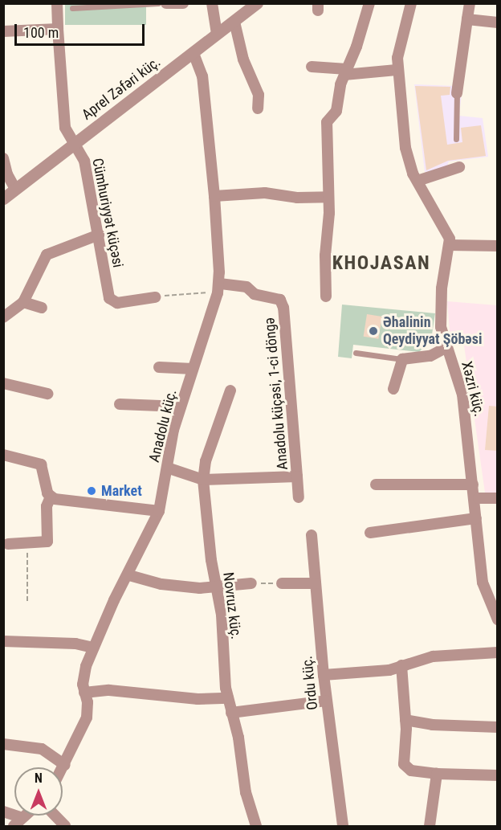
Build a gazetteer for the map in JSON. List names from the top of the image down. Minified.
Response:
{"streets":{"street":["Aprel Zəfəri küç.","Cümhuriyyət küçəsi","Xəzri küç.","Anadolu küçəsi, 1-ci döngə","Anadolu küç.","Novruz küç.","Ordu küç."]},"crossings":[["Aprel Zəfəri küç.","Cümhuriyyət küçəsi"],["Aprel Zəfəri küç.","Anadolu küç."],["Anadolu küçəsi, 1-ci döngə","Anadolu küç."],["Anadolu küçəsi, 1-ci döngə","Novruz küç."]],"districts":["KHOJASAN"],"places":["Əhalinin Qeydiyyat Şöbəsi","Market"],"scale_bar":"100 m","north":"top"}
